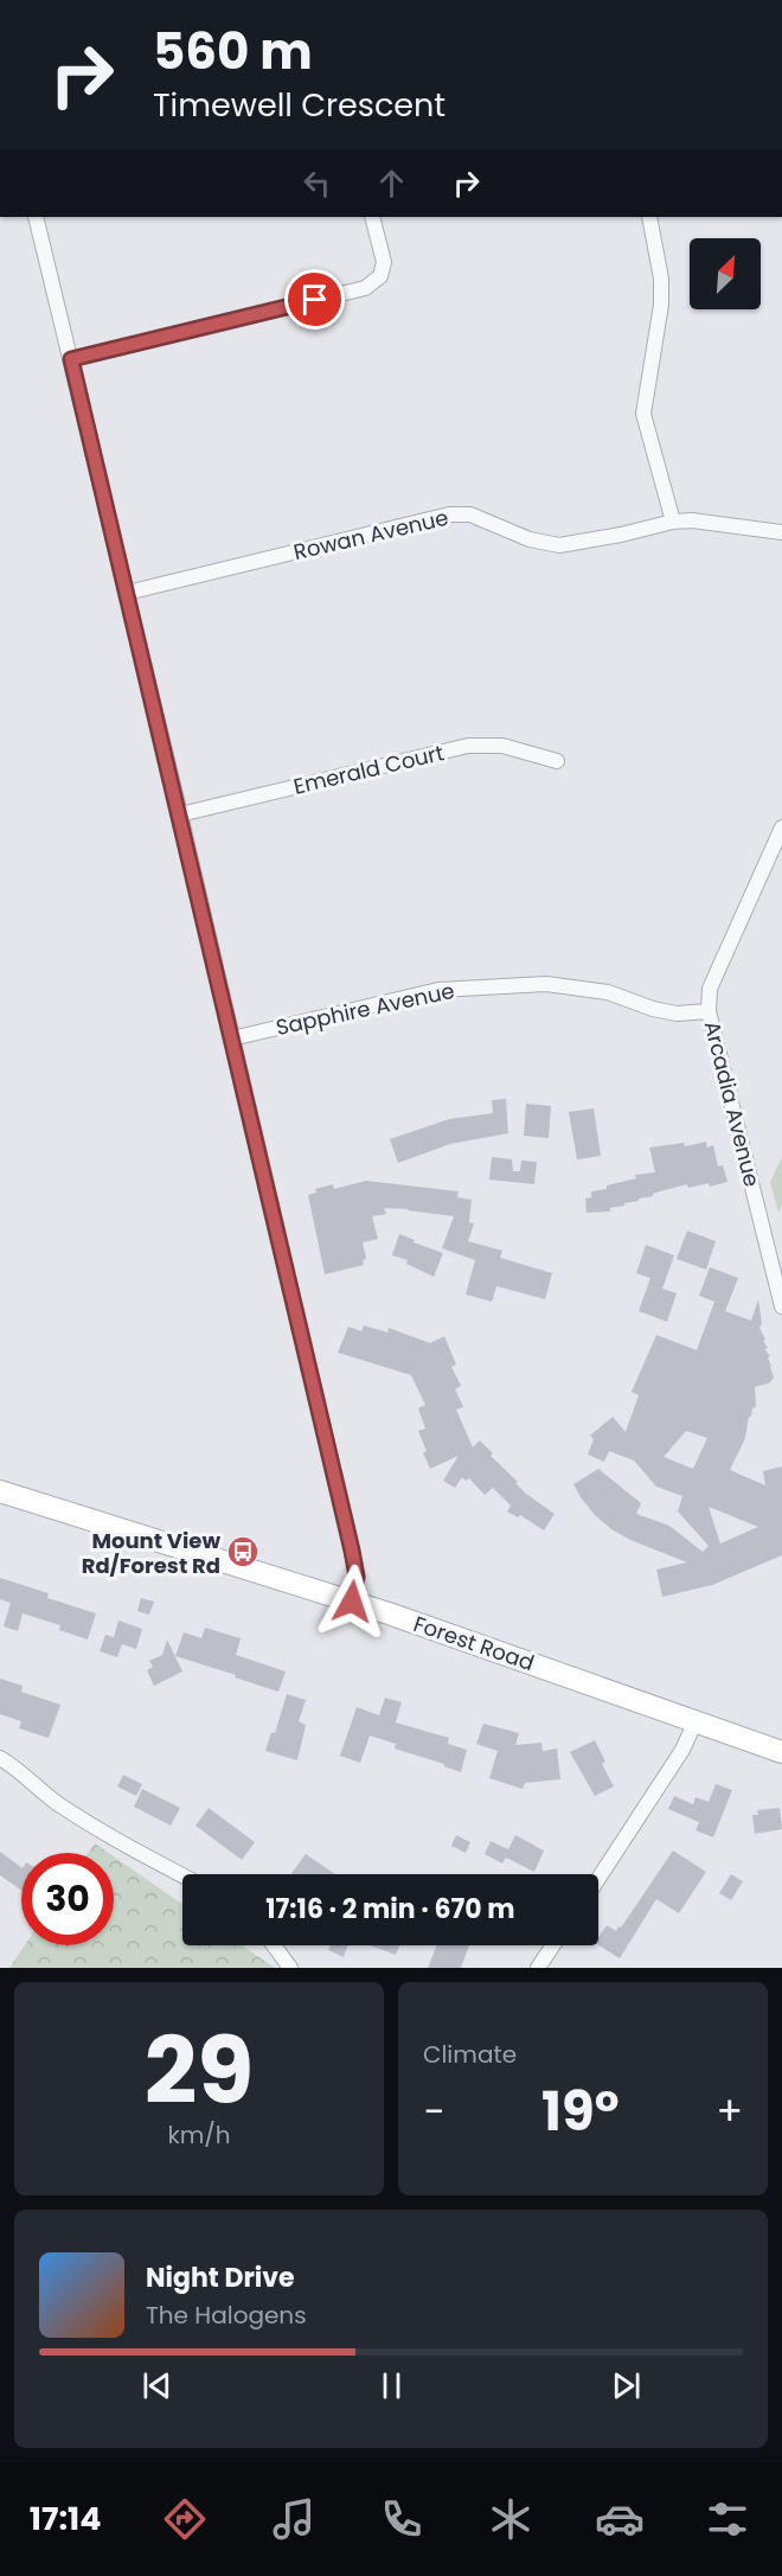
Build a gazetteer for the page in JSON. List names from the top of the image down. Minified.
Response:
{"streets":{"main road":["Forest Road"],"street":["Rowan Avenue","Emerald Court","Sapphire Avenue","Arcadia Avenue"]},"crossings":[["Sapphire Avenue","Arcadia Avenue"]],"places":{"bus stop":["Mount View Rd/Forest Rd"]},"north":"top right","page":{"turn":["560 m","Timewell Crescent"],"limit":"30","trip":"17:16 · 2 min · 670 m","tile":[["29","km/h"],"Climate"],"heat":["−","19°","+"],"song":["Night Drive","The Halogens"],"tabs":"17:14"}}
